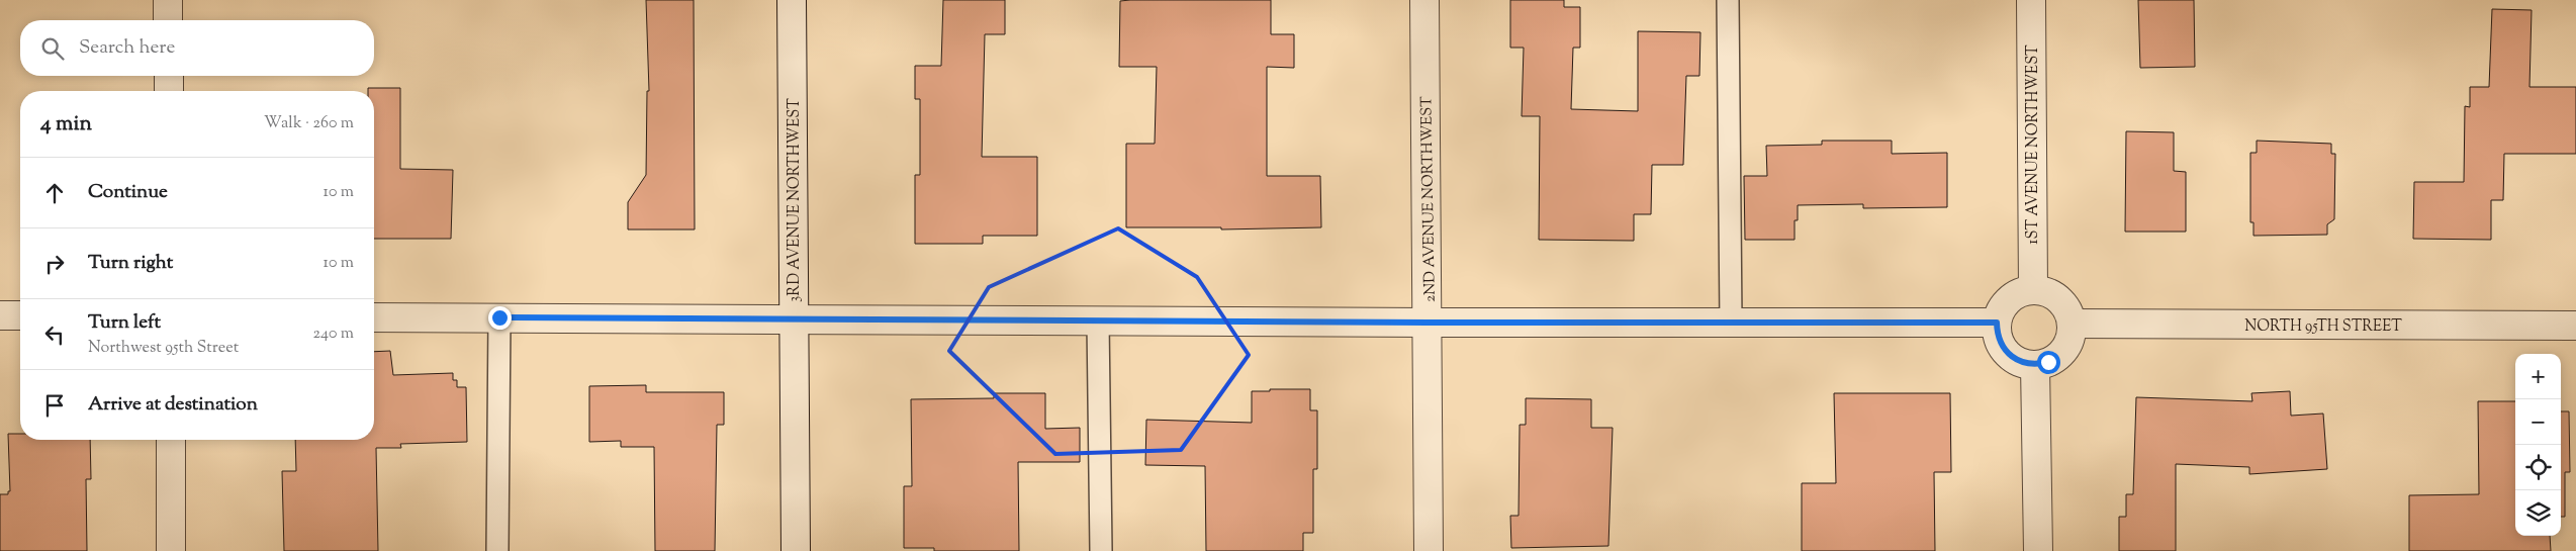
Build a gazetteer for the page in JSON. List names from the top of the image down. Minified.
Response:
{"streets":{"street":["1ST AVENUE NORTHWEST","2ND AVENUE NORTHWEST","3RD AVENUE NORTHWEST","NORTH 95TH STREET"]},"crossings":[["1ST AVENUE NORTHWEST","NORTH 95TH STREET"]],"page":{"search":"Search here","heading":["4 min","Walk · 260 m"],"list":[["Continue","10 m"],["Turn right","10 m"],["Turn left","Northwest 95th Street","240 m"],"Arrive at destination"],"map_buttons":["+","−"]}}
